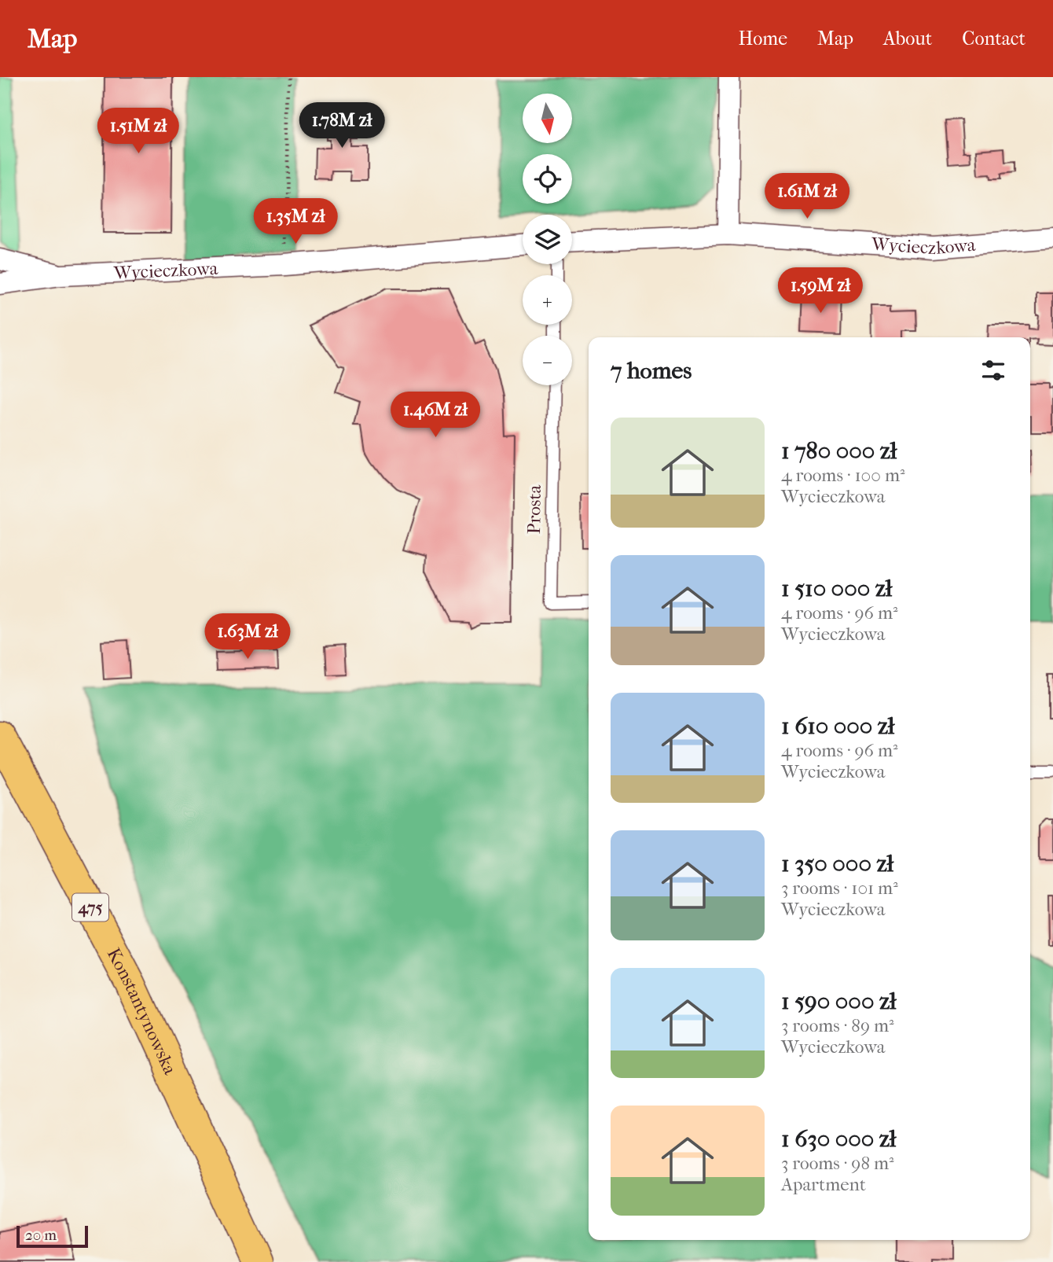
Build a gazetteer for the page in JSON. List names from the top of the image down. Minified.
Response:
{"streets":{"main road":["475","Konstantynowska"],"street":["Wycieczkowa"],"lane":["Prosta"]},"scale_bar":"20 m","north":"bottom","page":{"header":"Map","nav":["Home","Map","About","Contact"],"map_buttons":["+","−"],"price":["1.78M zł","1.51M zł","1.61M zł","1.35M zł","1.59M zł","1.46M zł","1.63M zł"],"heading":"7 homes","list":[{"name":"1 780 000 zł","note":"4 rooms · 100 m² · Wycieczkowa"},{"name":"1 510 000 zł","note":"4 rooms · 96 m² · Wycieczkowa"},{"name":"1 610 000 zł","note":"4 rooms · 96 m² · Wycieczkowa"},{"name":"1 350 000 zł","note":"3 rooms · 101 m² · Wycieczkowa"},{"name":"1 590 000 zł","note":"3 rooms · 89 m² · Wycieczkowa"},{"name":"1 630 000 zł","note":"3 rooms · 98 m² · Apartment"}],"scale":"20 m"}}
